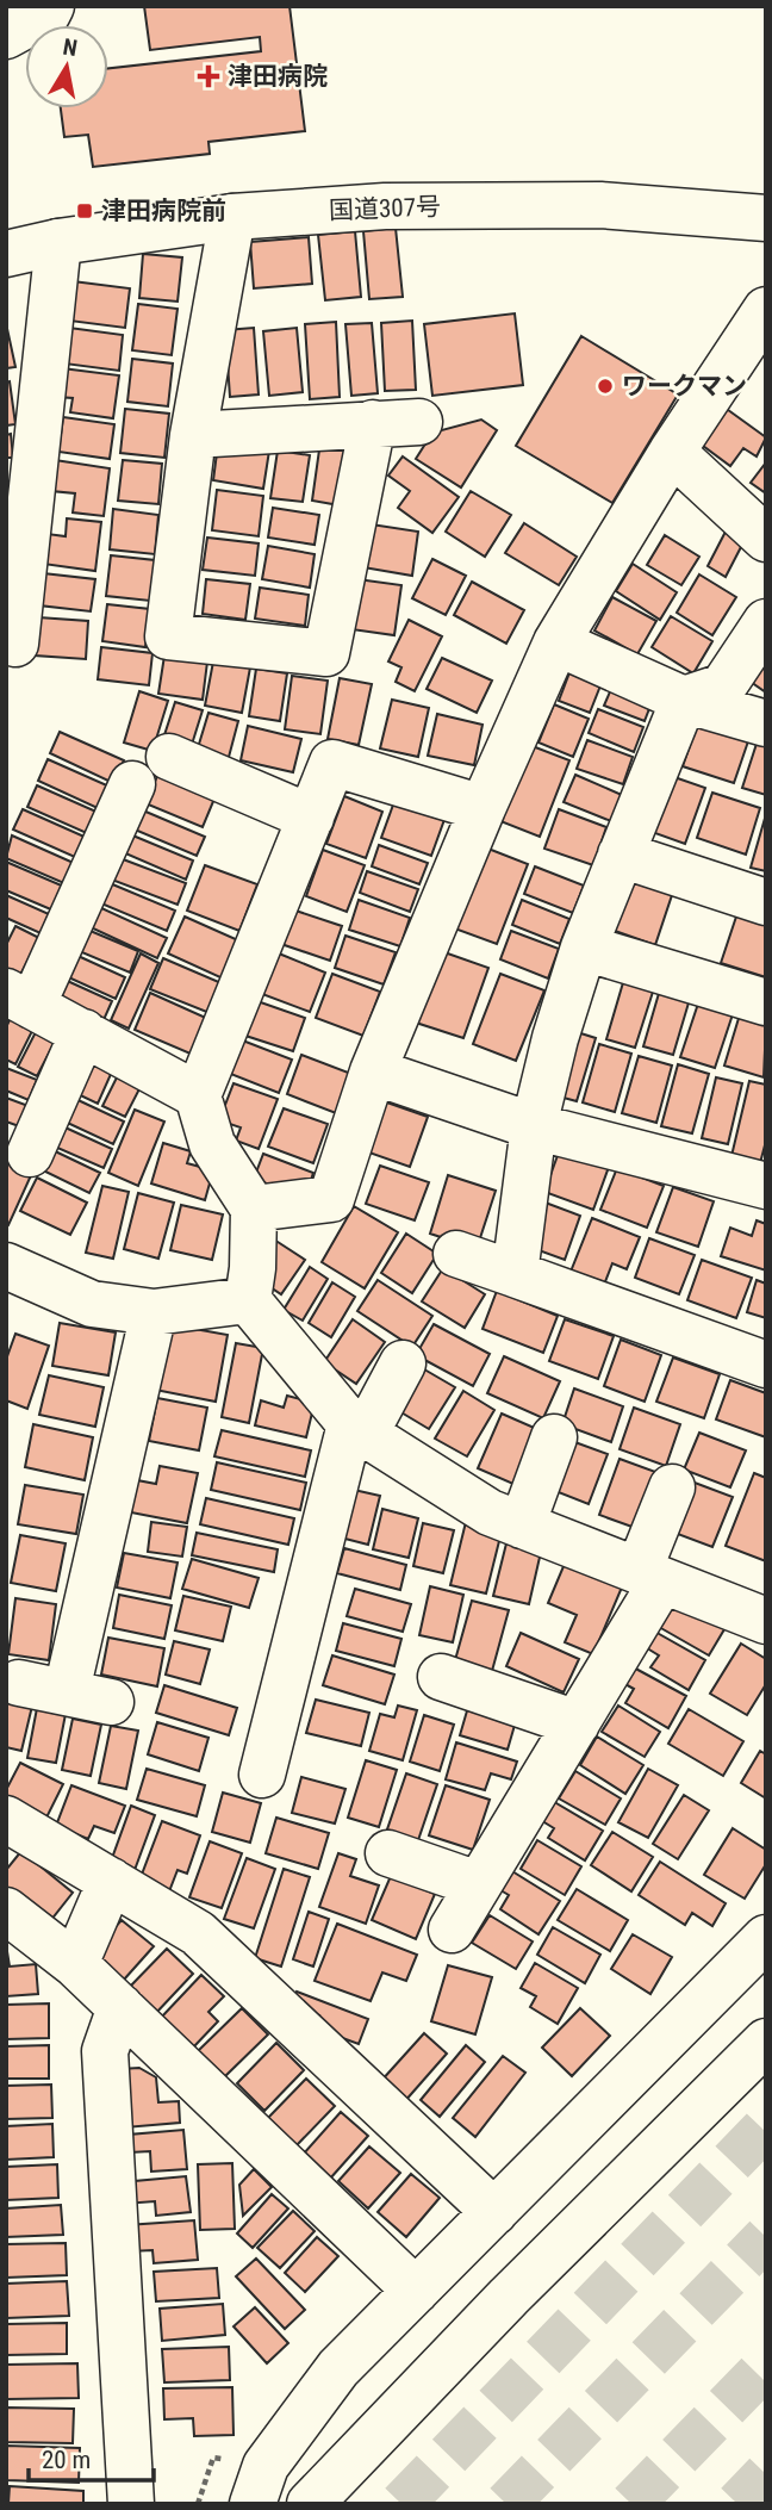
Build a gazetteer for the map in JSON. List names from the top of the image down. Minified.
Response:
{"streets":{"main road":["国道307号"]},"places":{"health":["津田病院"],"transit":["津田病院前"],"other":["ワークマン"]},"scale_bar":"20 m","north":"top"}
